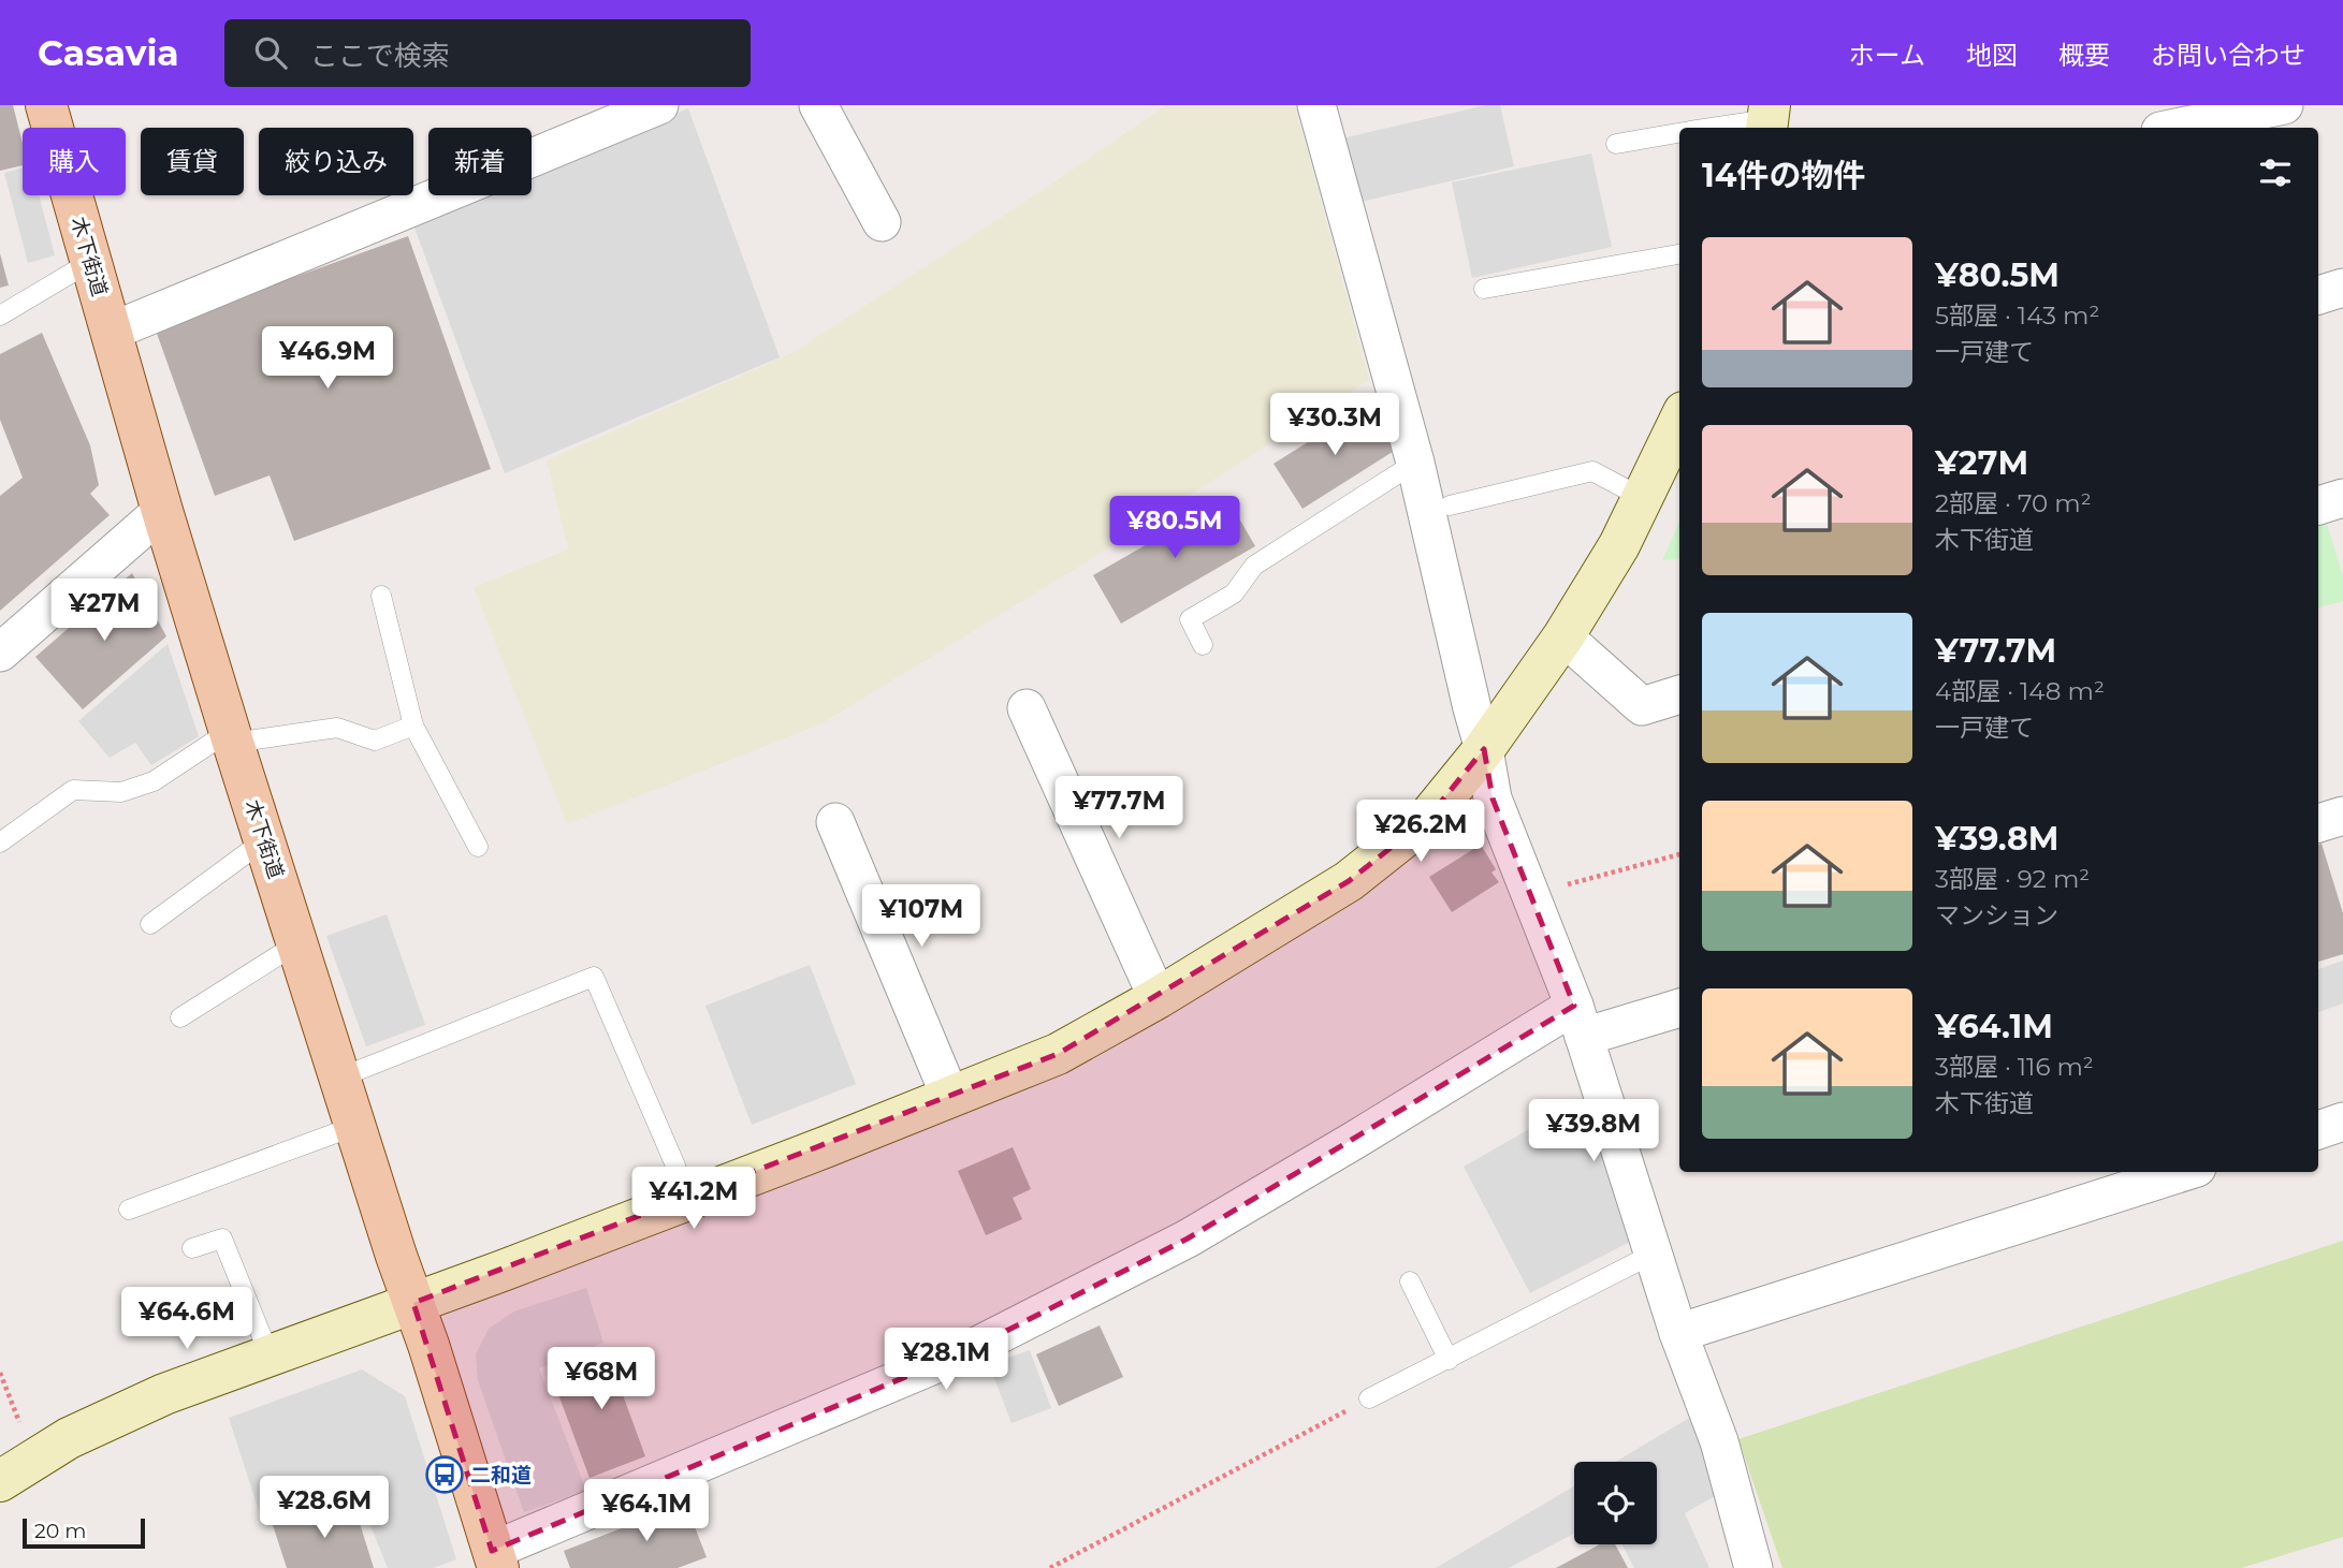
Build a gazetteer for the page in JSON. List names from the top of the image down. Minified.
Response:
{"streets":{"main road":["木下街道"]},"places":{"bus stop":["二和道"]},"scale_bar":"20 m","page":{"header":"Casavia","search":"ここで検索","nav":["ホーム","地図","概要","お問い合わせ"],"chip":["購入","賃貸","絞り込み","新着"],"heading":"14件の物件","list":[{"name":"¥80.5M","note":"5部屋 · 143 m² · 一戸建て"},{"name":"¥27M","note":"2部屋 · 70 m² · 木下街道"},{"name":"¥77.7M","note":"4部屋 · 148 m² · 一戸建て"},{"name":"¥39.8M","note":"3部屋 · 92 m² · マンション"},{"name":"¥64.1M","note":"3部屋 · 116 m² · 木下街道"}],"price":["¥46.9M","¥30.3M","¥80.5M","¥27M","¥77.7M","¥26.2M","¥107M","¥39.8M","¥41.2M","¥64.6M","¥28.1M","¥68M","¥28.6M","¥64.1M"],"scale":"20 m"}}
